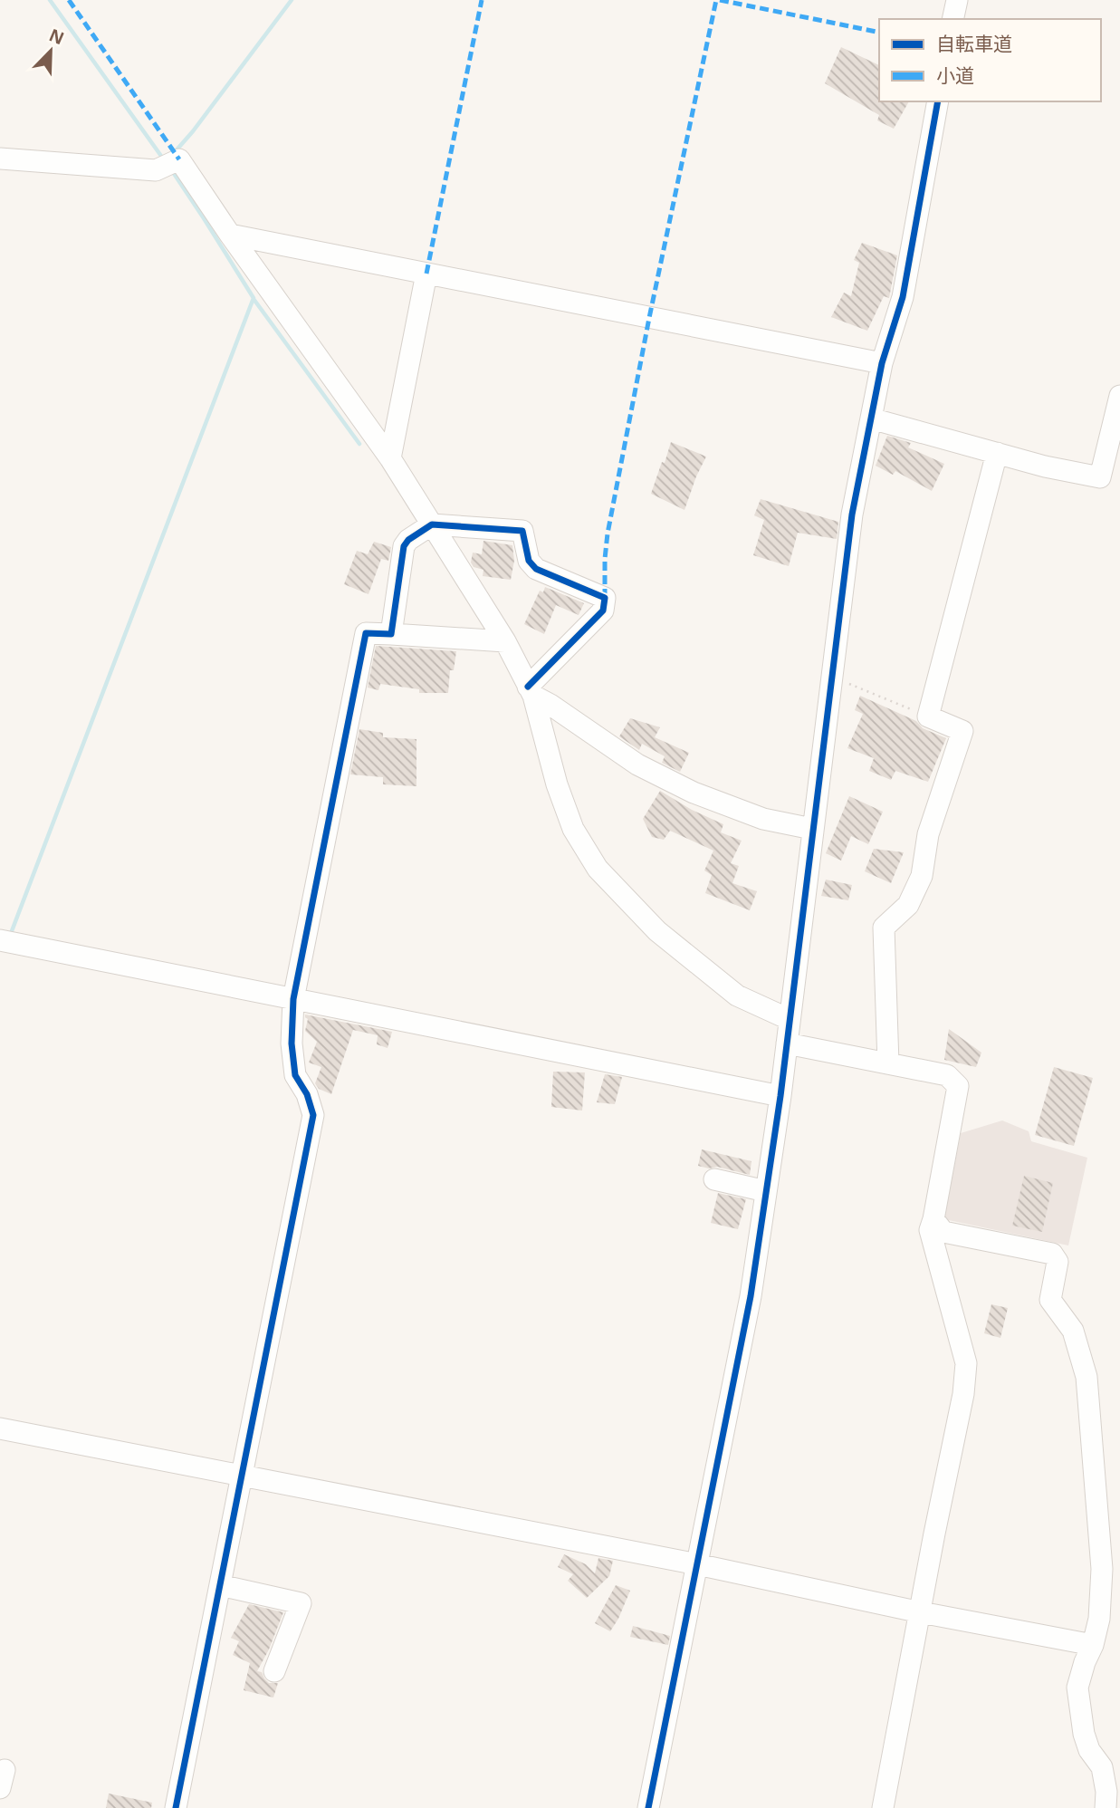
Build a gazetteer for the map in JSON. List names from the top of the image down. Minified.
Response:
{"legend":["自転車道","小道"],"north":"top right"}
